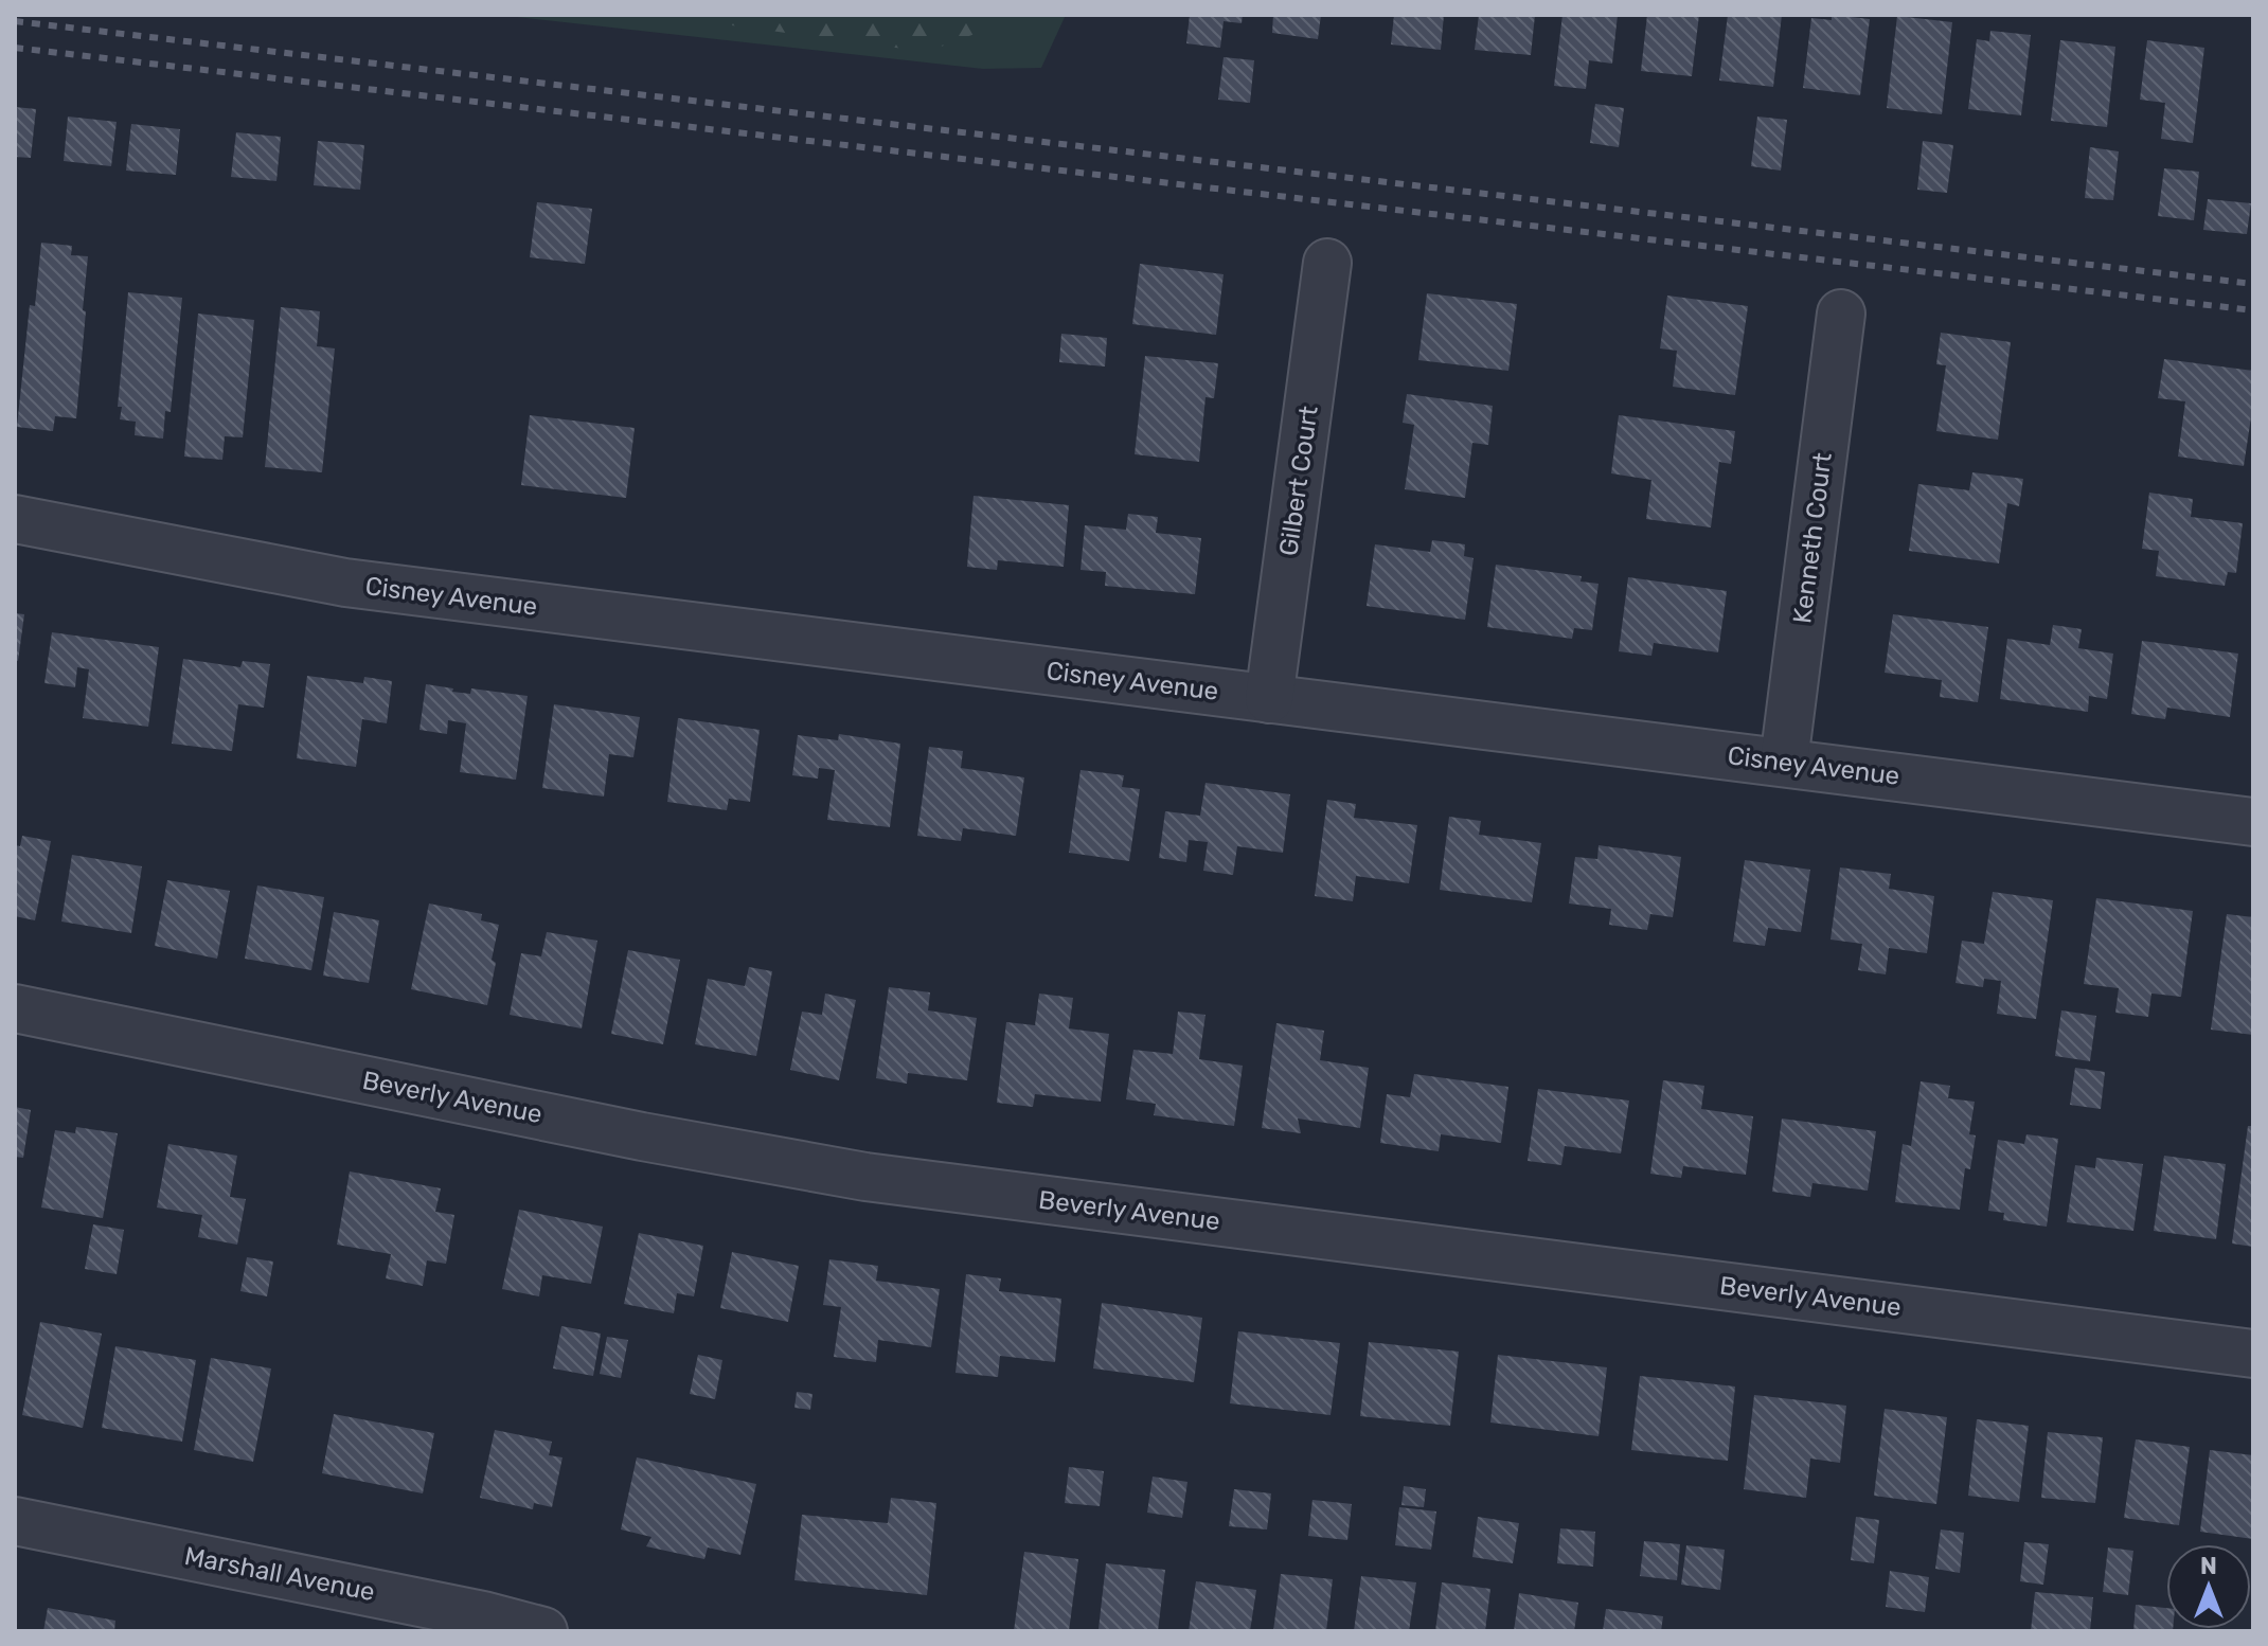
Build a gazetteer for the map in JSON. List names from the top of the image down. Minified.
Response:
{"streets":{"street":["Gilbert Court","Kenneth Court","Cisney Avenue","Beverly Avenue","Marshall Avenue"]},"crossings":[["Gilbert Court","Cisney Avenue"],["Kenneth Court","Cisney Avenue"]],"north":"top"}
